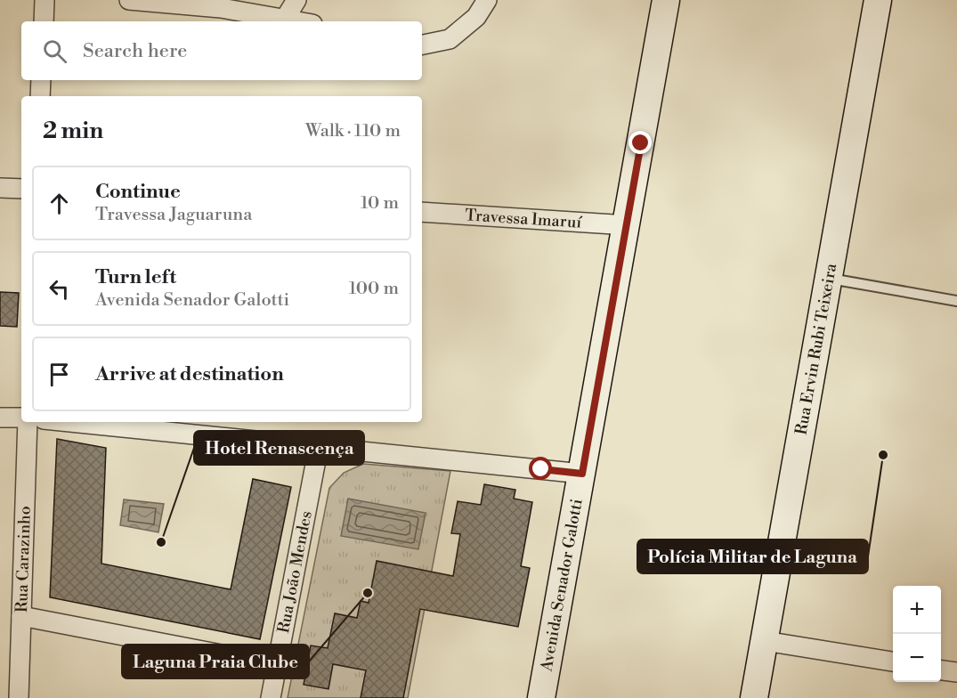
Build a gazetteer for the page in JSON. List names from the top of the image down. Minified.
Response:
{"streets":{"main road":["Rua Ervin Rubi Teixeira","Avenida Senador Galotti"],"street":["Travessa Imaruí","Rua Carazinho","Rua João Mendes"]},"crossings":[["Travessa Imaruí","Avenida Senador Galotti"]],"places":["Polícia Militar de Laguna","Hotel Renascença","Laguna Praia Clube"],"page":{"search":"Search here","heading":["2 min","Walk · 110 m"],"list":[["Continue","Travessa Jaguaruna","10 m"],["Turn left","Avenida Senador Galotti","100 m"],"Arrive at destination"],"map_buttons":["+","−"]}}
